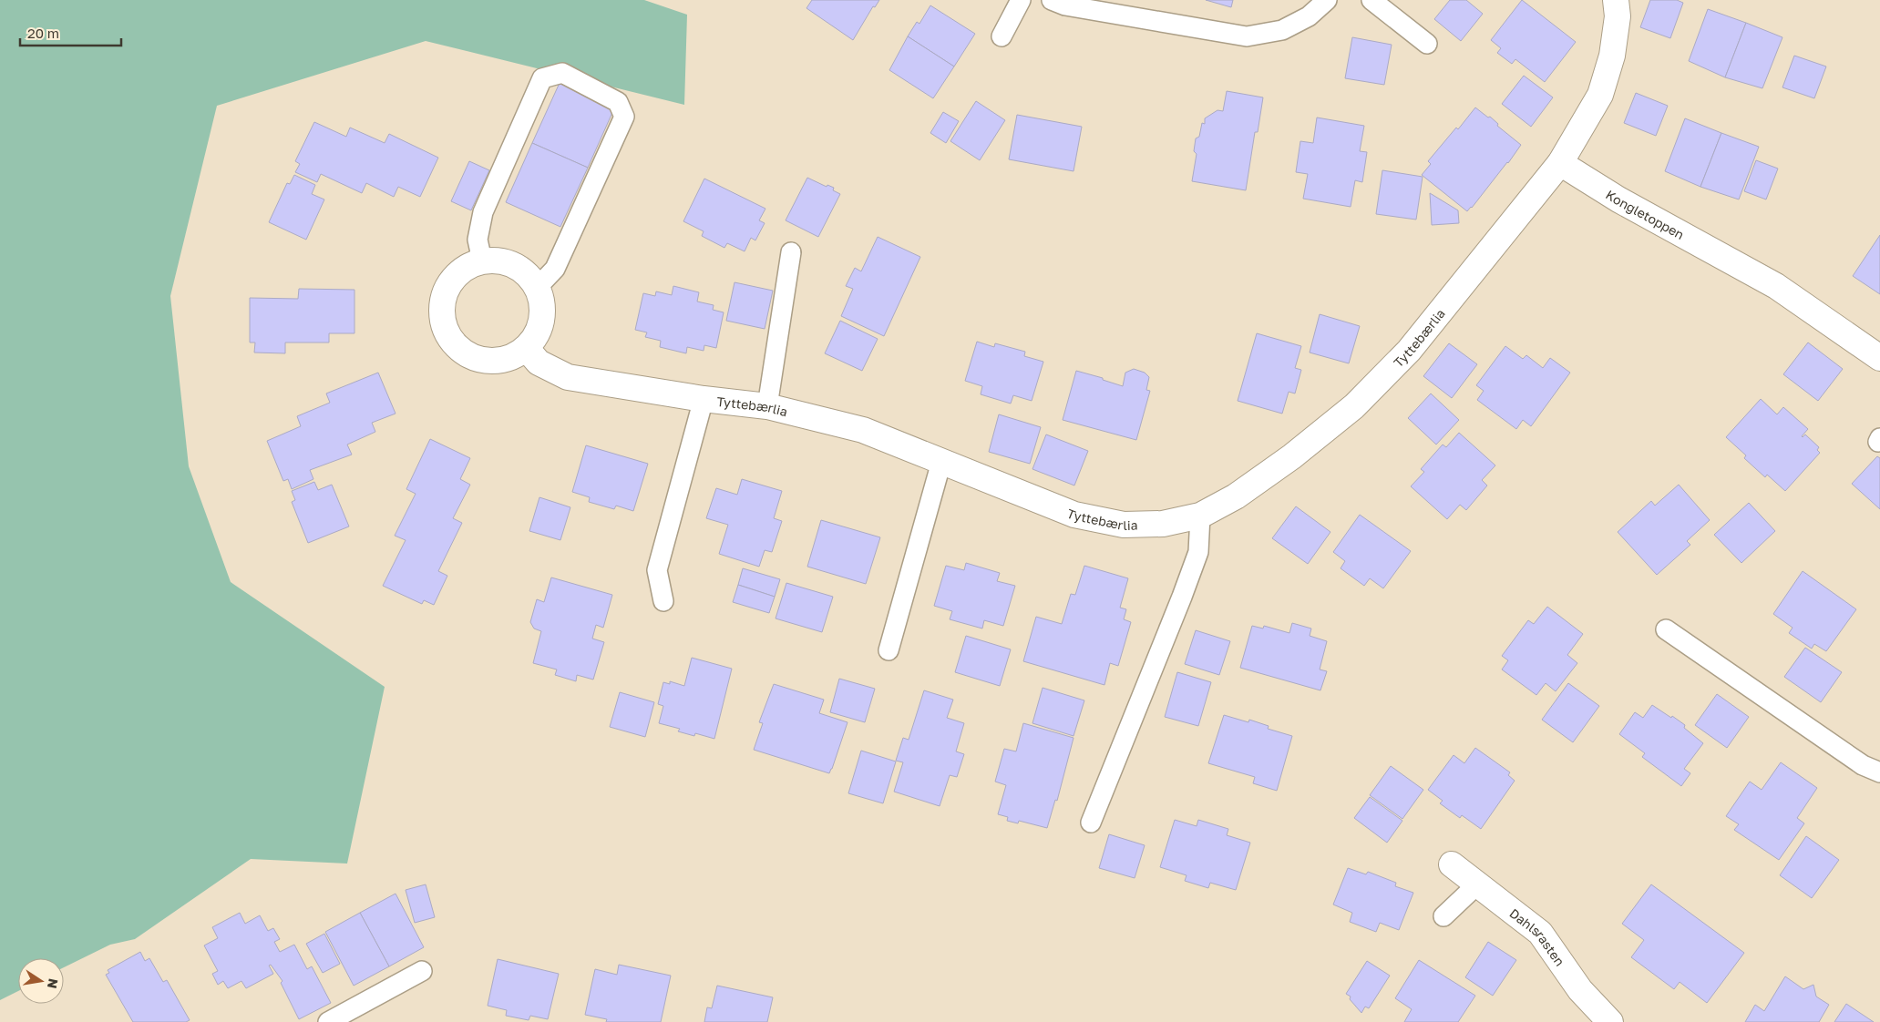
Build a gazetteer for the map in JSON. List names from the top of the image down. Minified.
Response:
{"streets":{"street":["Kongletoppen","Tyttebærlia","Dahlsrasten"]},"crossings":[["Kongletoppen","Tyttebærlia"]],"scale_bar":"20 m","north":"right"}
